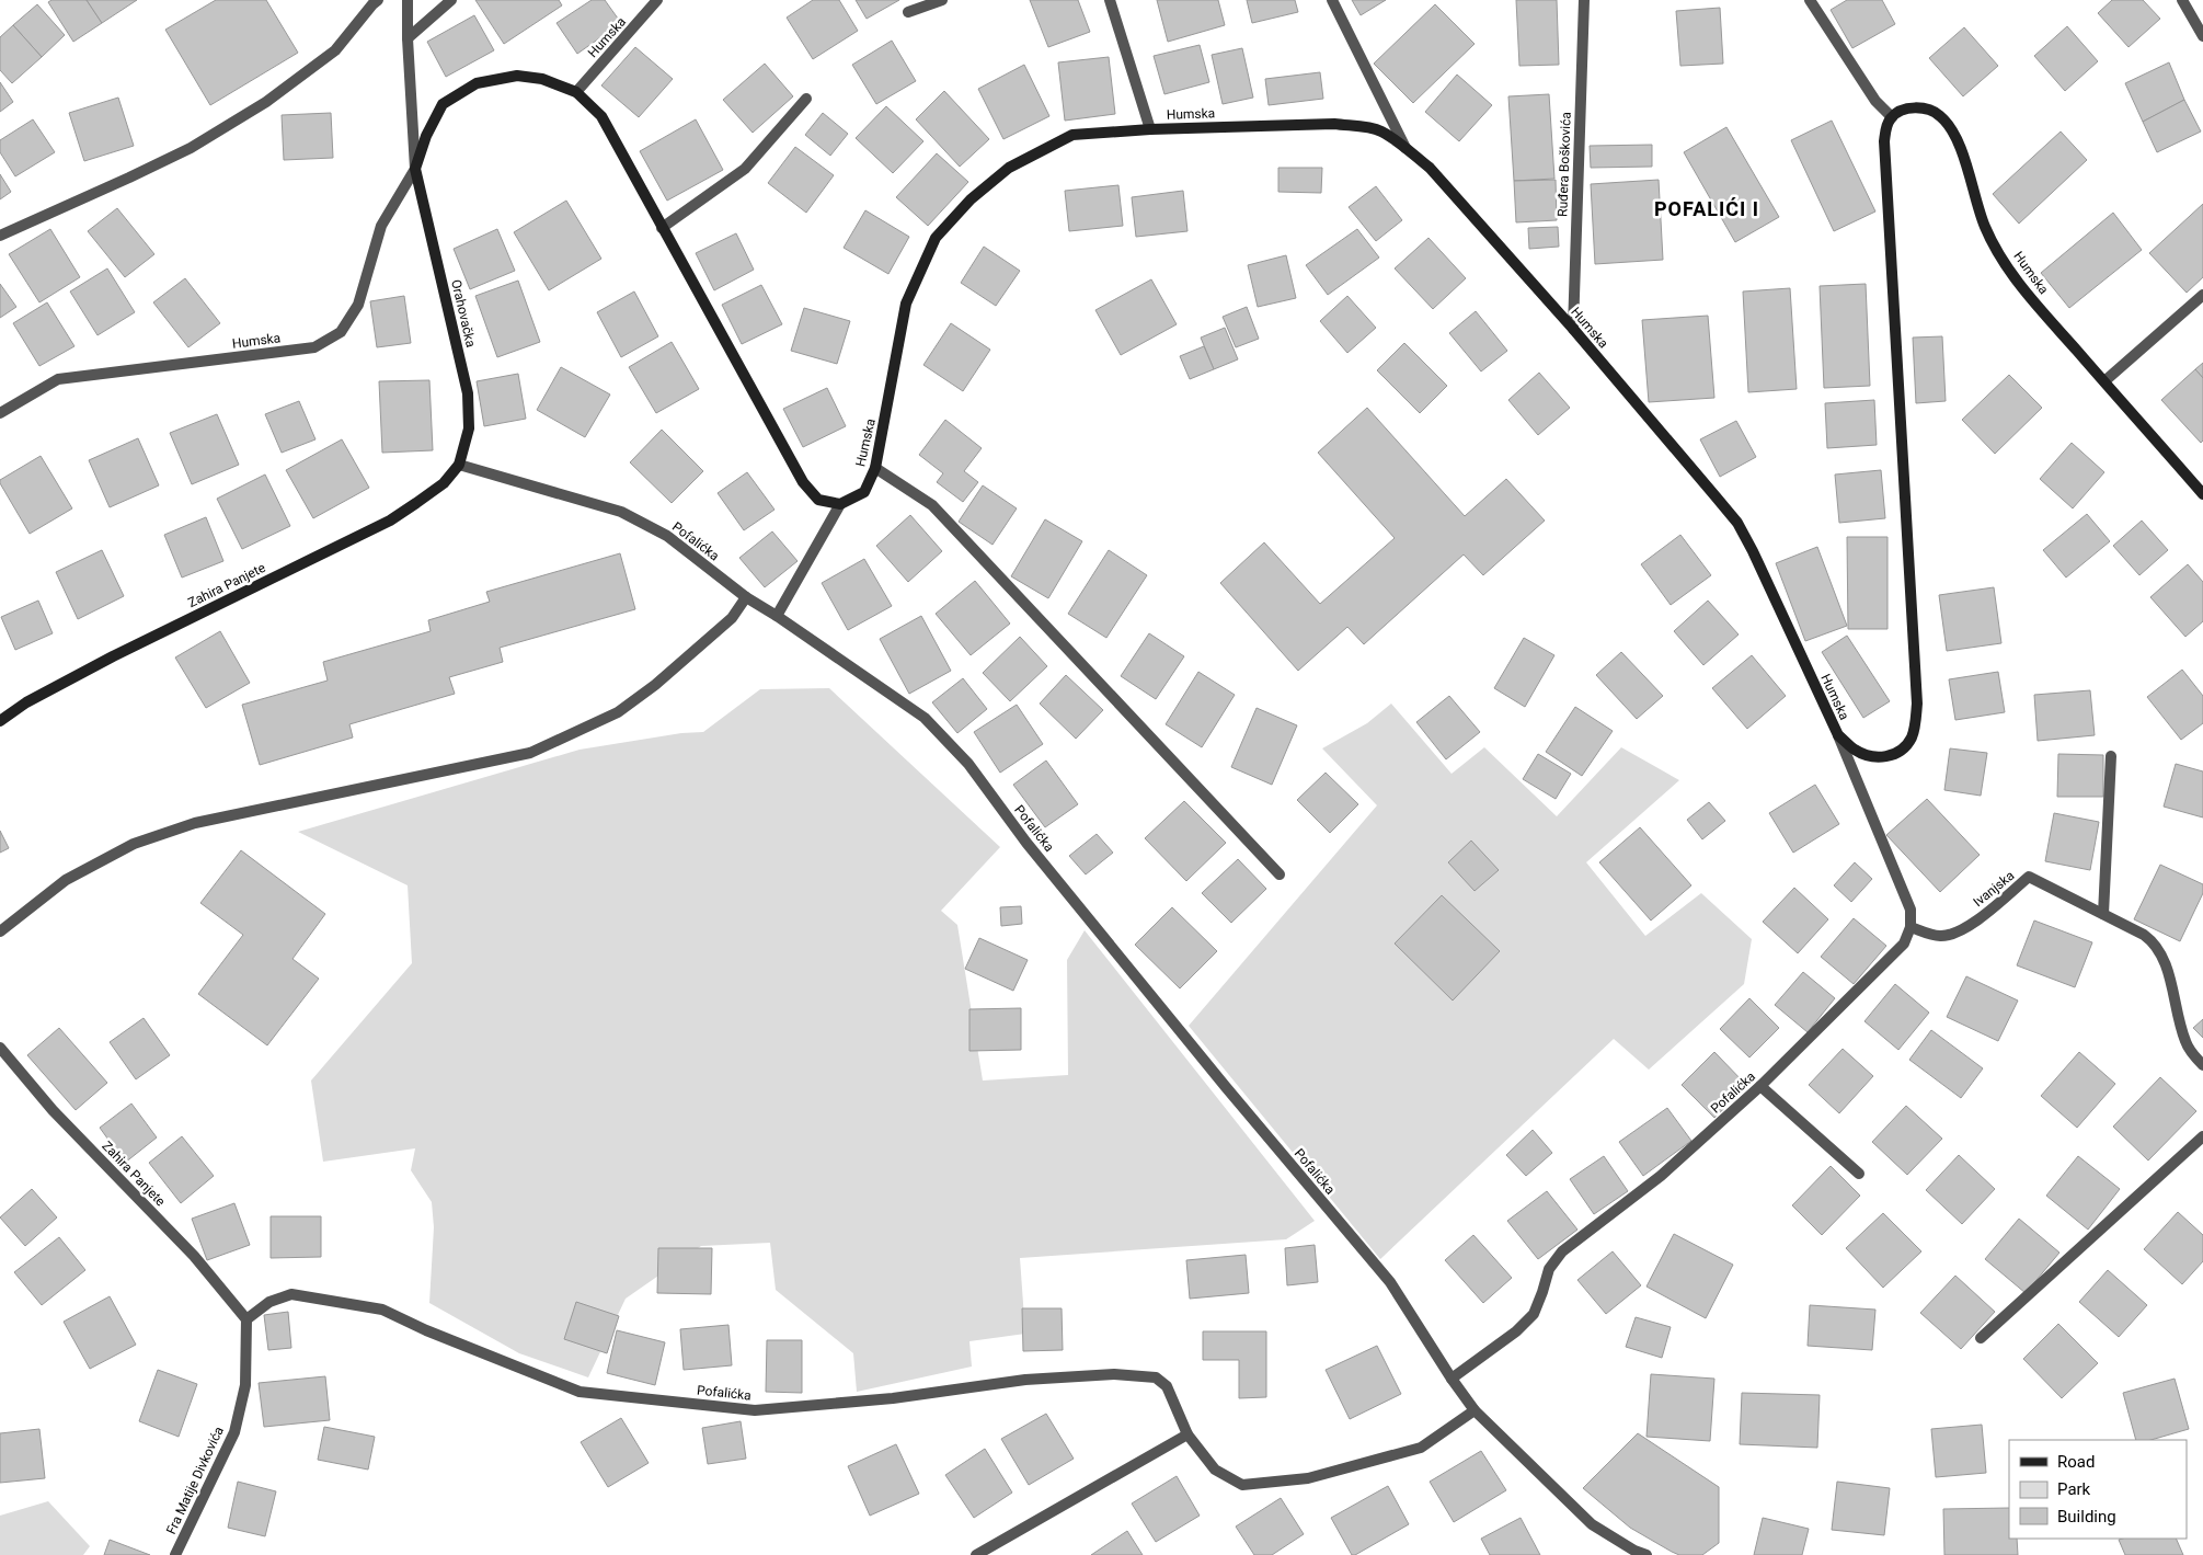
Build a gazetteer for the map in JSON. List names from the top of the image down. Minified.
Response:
{"streets":{"street":["Humska","Ruđera Boškovića","Orahovačka","Pofalićka","Zahira Panjete","Ivanjska","Fra Matije Divkovića"]},"crossings":[["Humska","Ruđera Boškovića"],["Humska","Orahovačka"],["Orahovačka","Pofalićka"],["Orahovačka","Zahira Panjete"],["Pofalićka","Zahira Panjete"],["Pofalićka","Ivanjska"],["Pofalićka","Fra Matije Divkovića"],["Zahira Panjete","Fra Matije Divkovića"]],"districts":["POFALIĆI I"],"legend":["Road","Park","Building"]}
